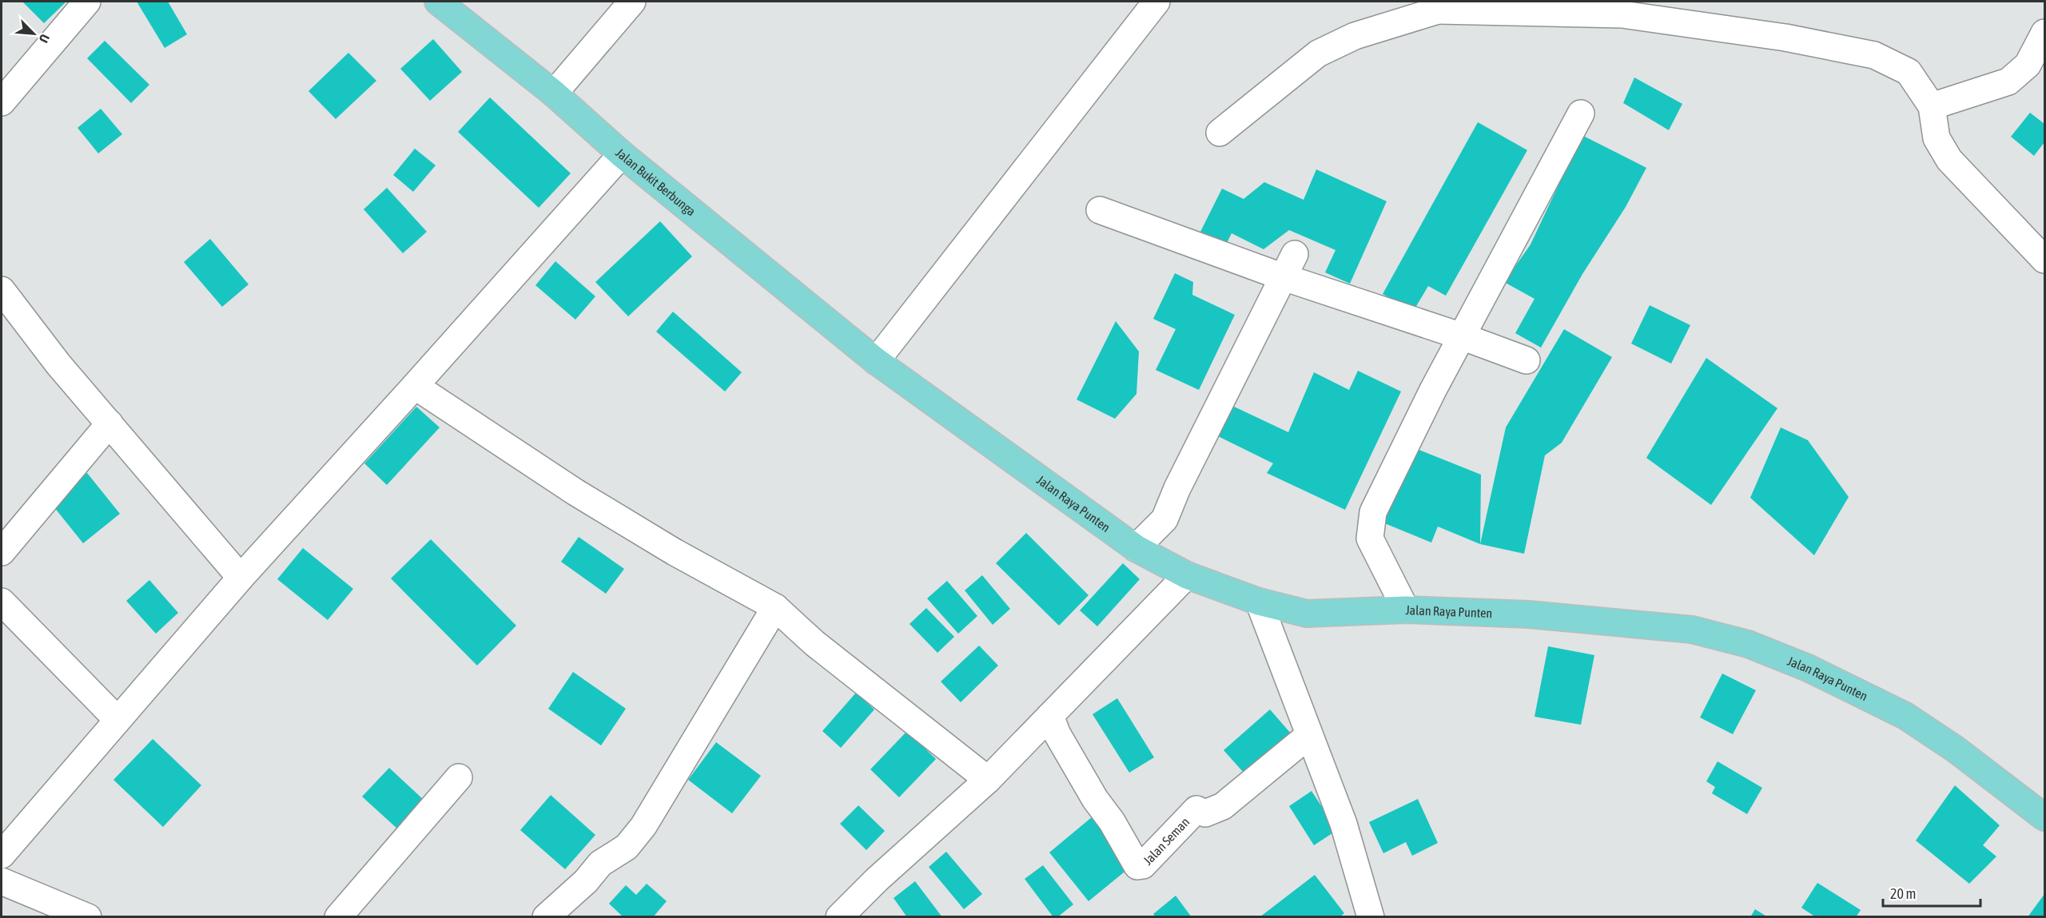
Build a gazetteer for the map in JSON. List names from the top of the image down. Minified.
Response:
{"streets":{"main road":["Jalan Bukit Berbunga","Jalan Raya Punten"],"street":["Jalan Seman"]},"crossings":[["Jalan Bukit Berbunga","Jalan Raya Punten"]],"scale_bar":"20 m","north":"bottom right"}
